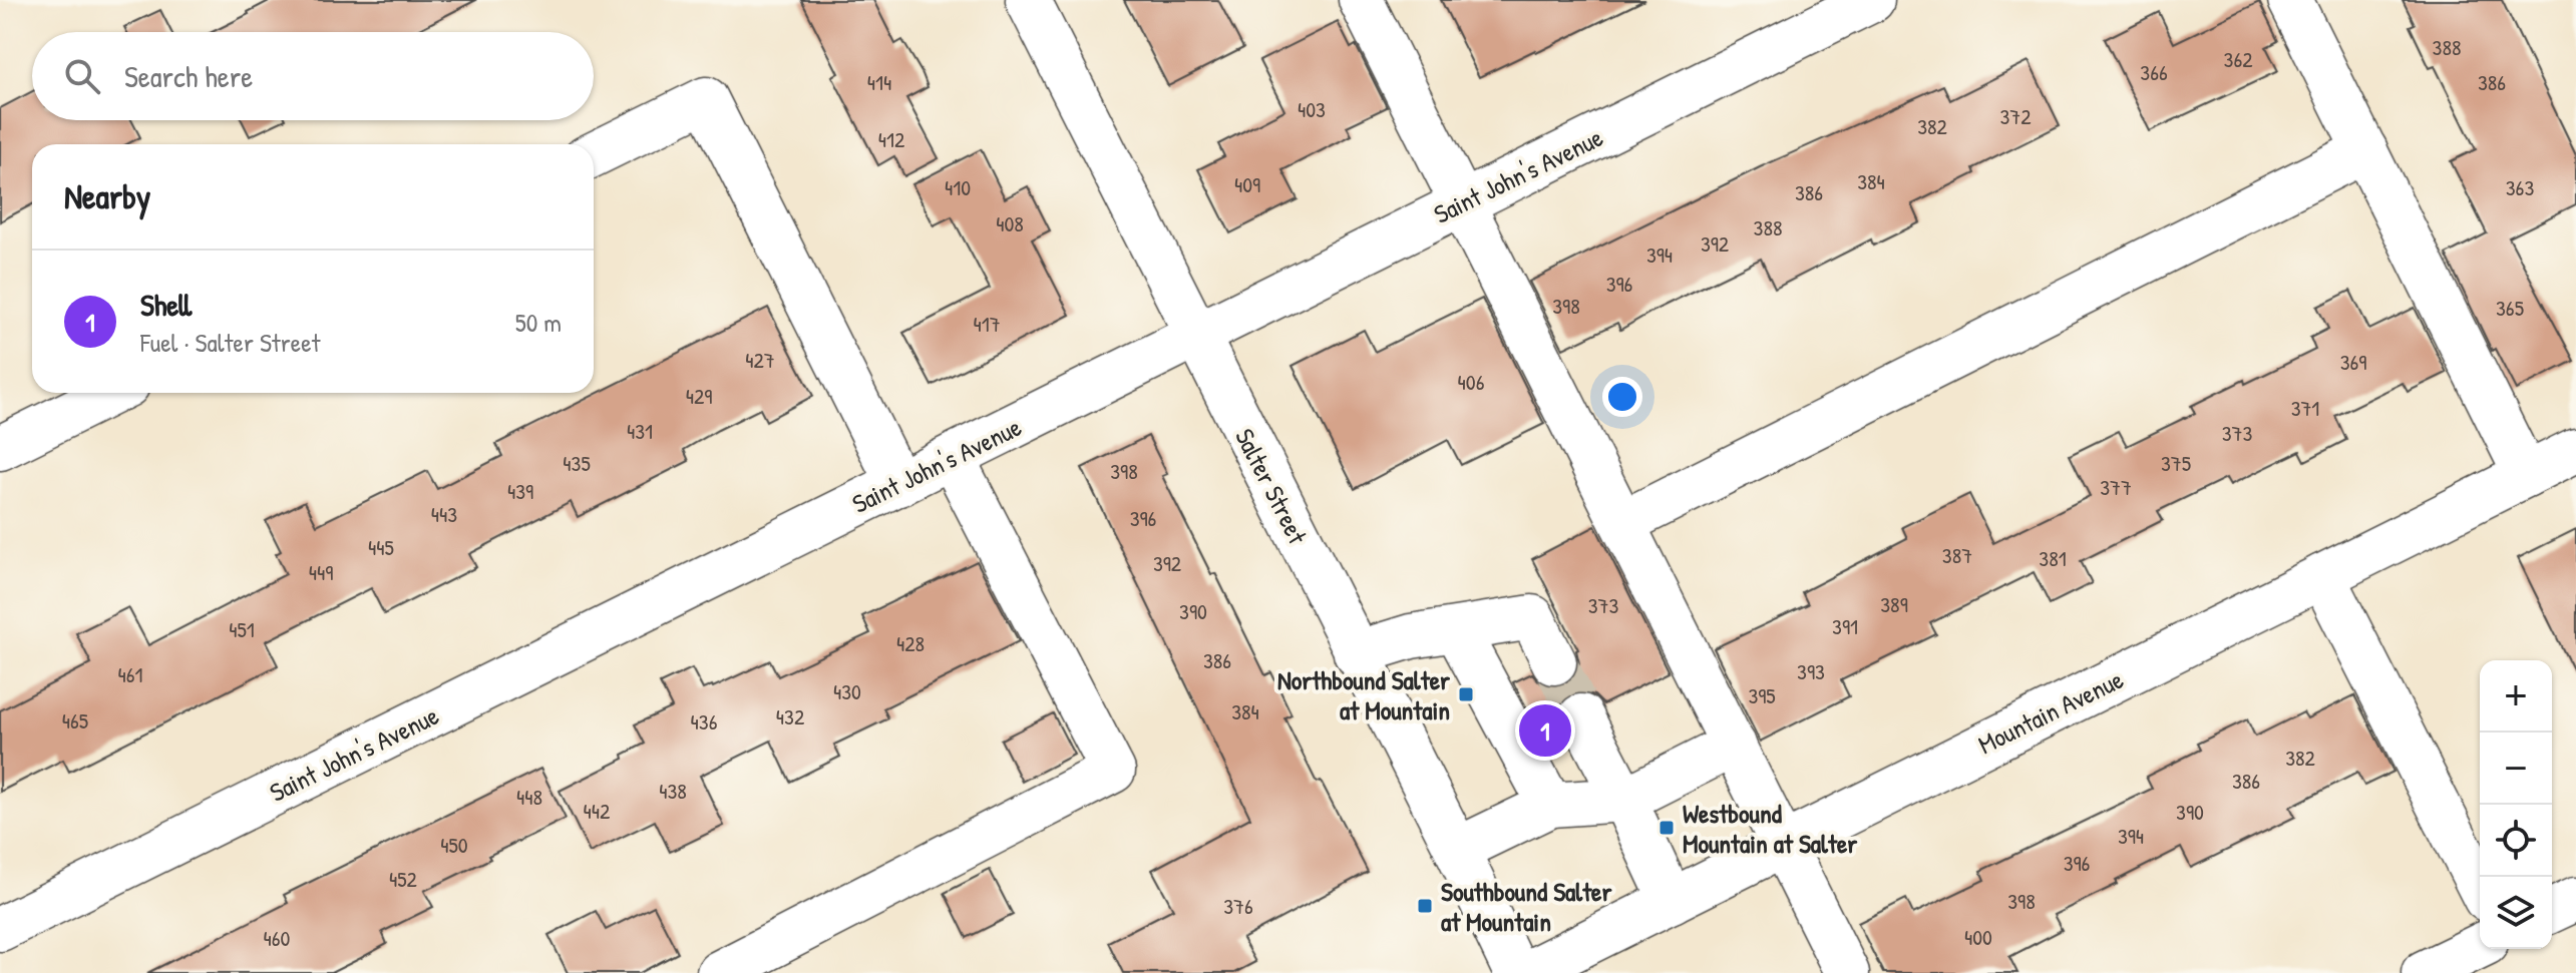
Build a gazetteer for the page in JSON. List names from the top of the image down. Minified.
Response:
{"streets":{"main road":["Saint John's Avenue","Salter Street","Mountain Avenue"]},"crossings":[["Saint John's Avenue","Salter Street"]],"places":{"transit":["Northbound Salter at Mountain","Westbound Mountain at Salter","Southbound Salter at Mountain"]},"house_numbers":["388","362","366","414","386","403","372","382","412","384","409","410","363","386","408","388","392","394","396","398","365","417","427","369","406","429","371","431","373","435","375","398","377","439","443","396","445","387","381","392","449","389","373","390","391","451","428","386","393","461","430","395","384","432","465","436","382","386","438","448","442","390","394","450","396","452","398","376","400","460"],"page":{"search":"Search here","heading":"Nearby","list":[{"mark":"1","name":"Shell","note":"Fuel · Salter Street","value":"50 m"}],"map_buttons":["+","−"],"pins":"1"}}
